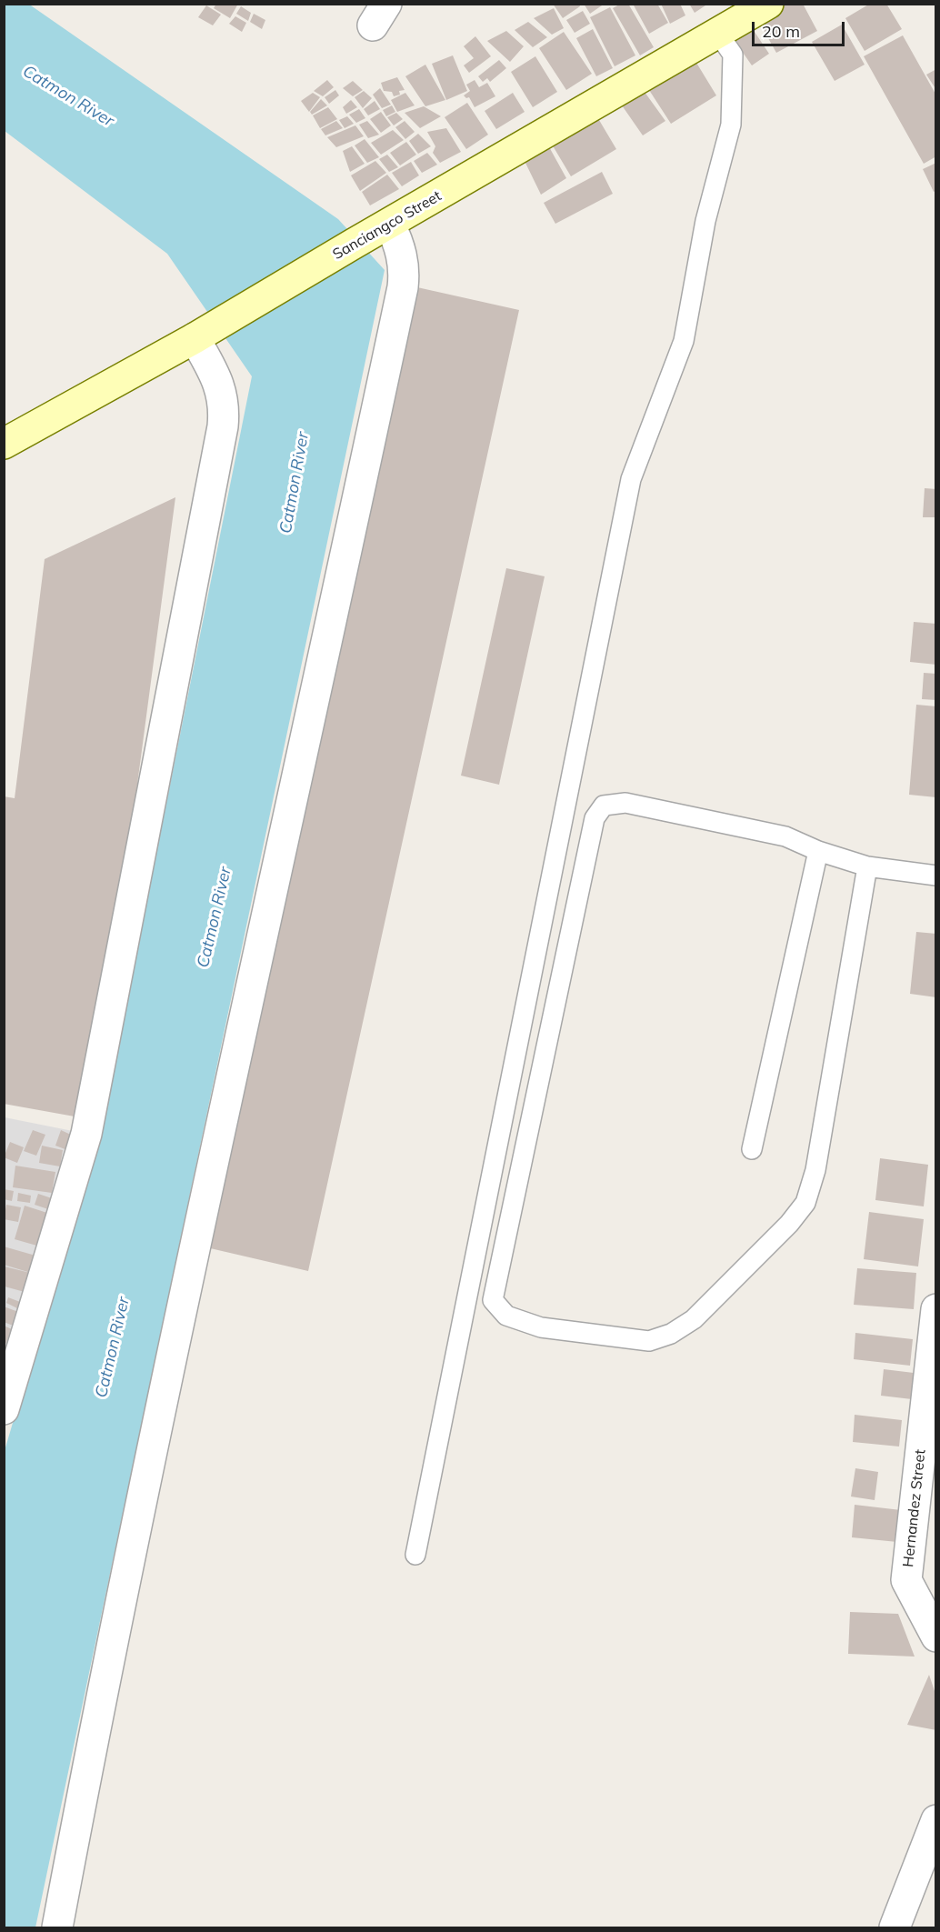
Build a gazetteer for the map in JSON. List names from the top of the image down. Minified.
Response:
{"streets":{"main road":["Sanciangco Street"],"street":["Hernandez Street"]},"water":["Catmon River"],"scale_bar":"20 m"}
